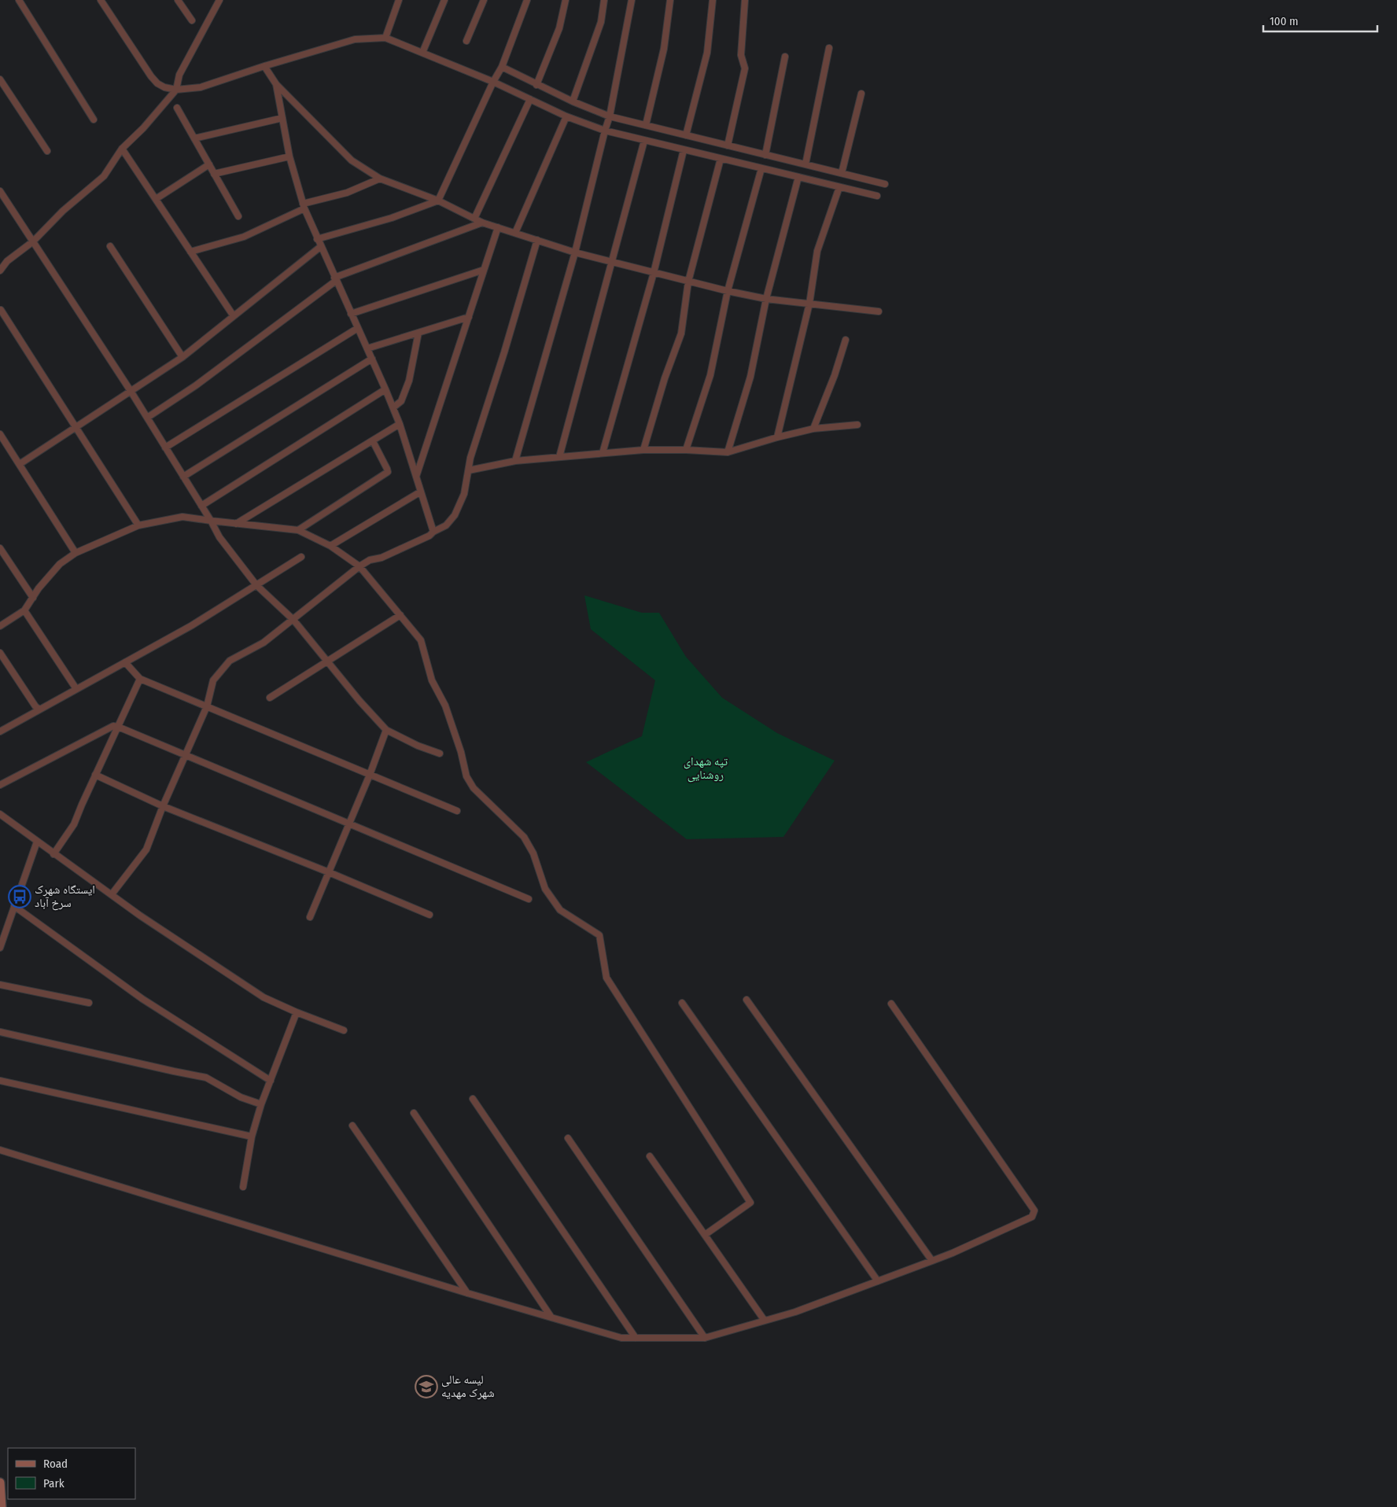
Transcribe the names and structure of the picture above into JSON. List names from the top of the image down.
{
  "parks": ["تپه شهدای روشنایی"],
  "places": {
    "bus stop": ["ایستگاه شهرک سرخ آباد"],
    "school or university": ["لیسه عالی شهرک مهدیه"]
  },
  "legend": ["Road", "Park"],
  "scale_bar": "100 m"
}
